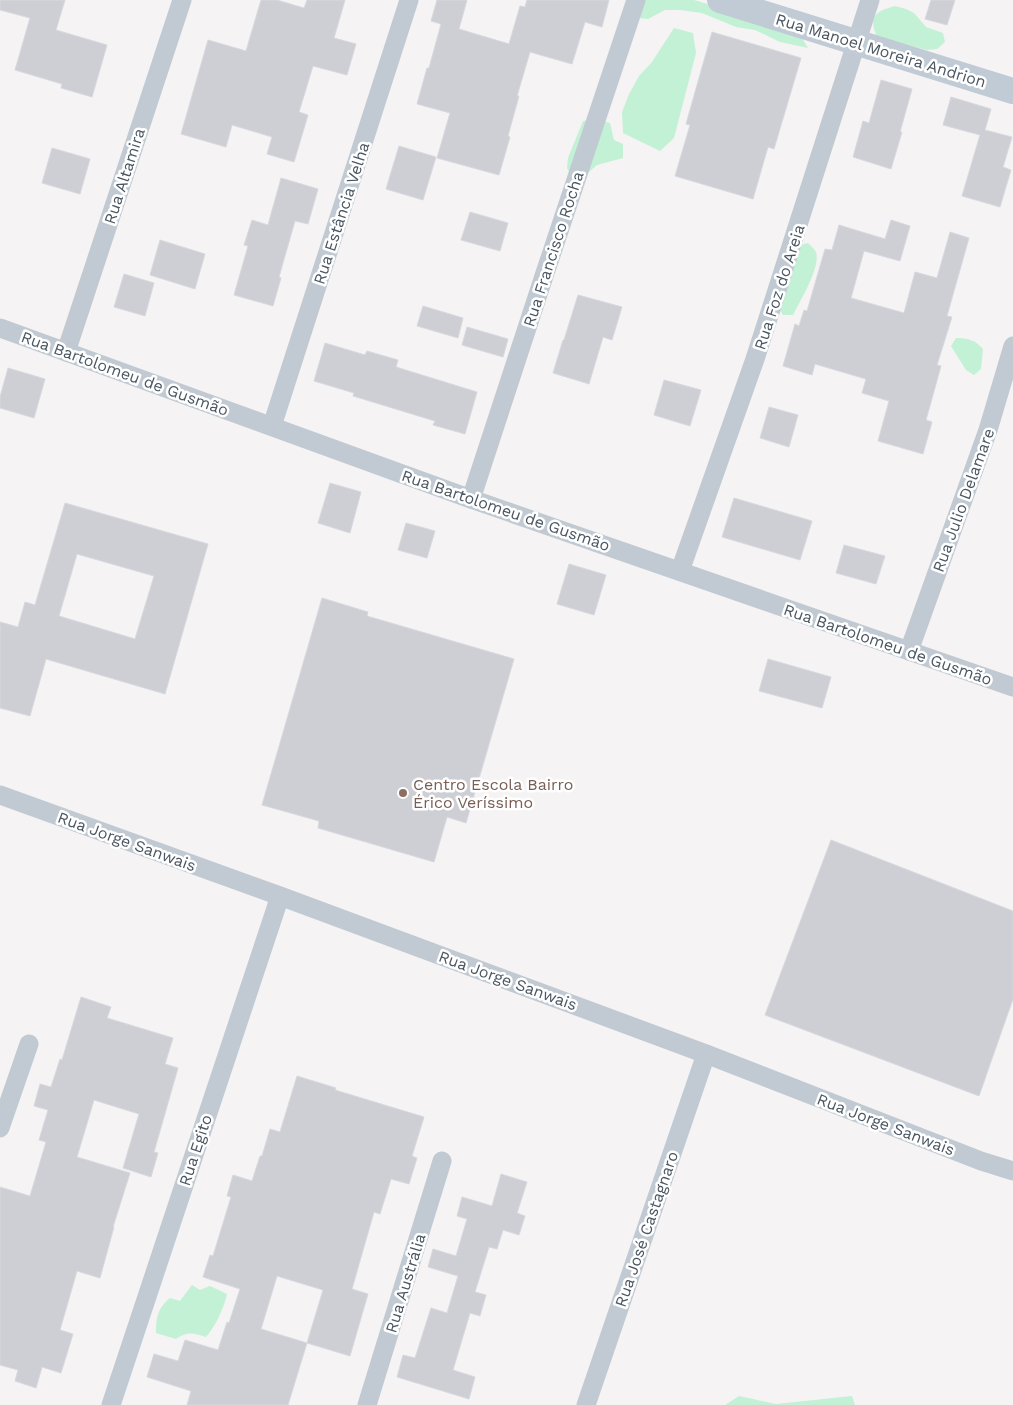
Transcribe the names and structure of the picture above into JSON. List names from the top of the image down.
{
  "streets": {
    "street": [
      "Rua Manoel Moreira Andrion",
      "Rua Altamira",
      "Rua Estância Velha",
      "Rua Francisco Rocha",
      "Rua Foz do Areia",
      "Rua Bartolomeu de Gusmão",
      "Rua Julio Delamare",
      "Rua Jorge Sanwais",
      "Rua Egito",
      "Rua José Castagnaro",
      "Rua Austrália"
    ]
  },
  "crossings": [
    ["Rua Manoel Moreira Andrion", "Rua Foz do Areia"],
    ["Rua Altamira", "Rua Bartolomeu de Gusmão"],
    ["Rua Estância Velha", "Rua Bartolomeu de Gusmão"],
    ["Rua Francisco Rocha", "Rua Bartolomeu de Gusmão"],
    ["Rua Foz do Areia", "Rua Bartolomeu de Gusmão"],
    ["Rua Bartolomeu de Gusmão", "Rua Julio Delamare"],
    ["Rua Jorge Sanwais", "Rua Egito"],
    ["Rua Jorge Sanwais", "Rua José Castagnaro"]
  ],
  "places": ["Centro Escola Bairro Érico Veríssimo"]
}
